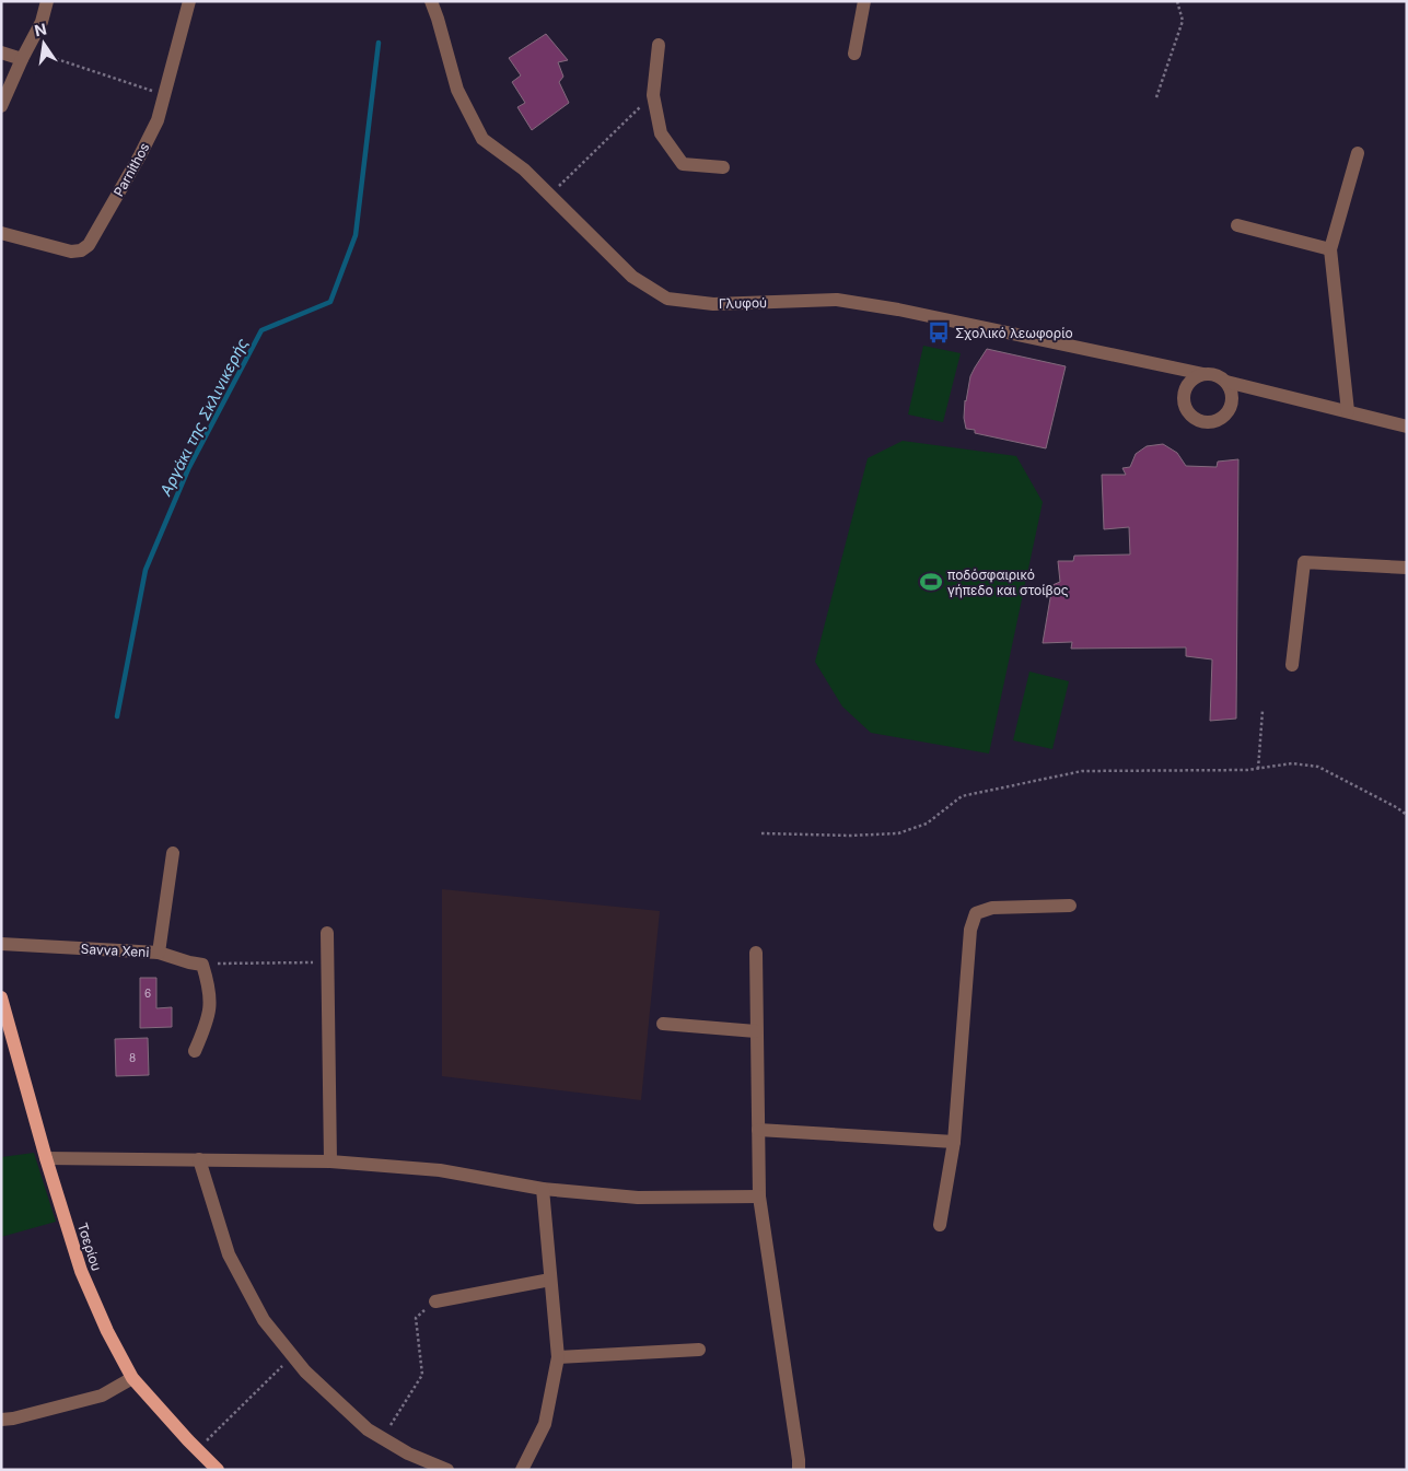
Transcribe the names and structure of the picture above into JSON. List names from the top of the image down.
{
  "streets": {
    "main road": ["Τσερίου"],
    "street": ["Parnithos", "Γλυφού", "Savva Xeni"]
  },
  "water": ["Αργάκι της Σκλινικερής"],
  "places": {
    "bus stop": ["Σχολικό λεωφορίο"],
    "sports": ["ποδόσφαιρικό γήπεδο και στοίβος"]
  },
  "house_numbers": ["6", "8"],
  "north": "top"
}
